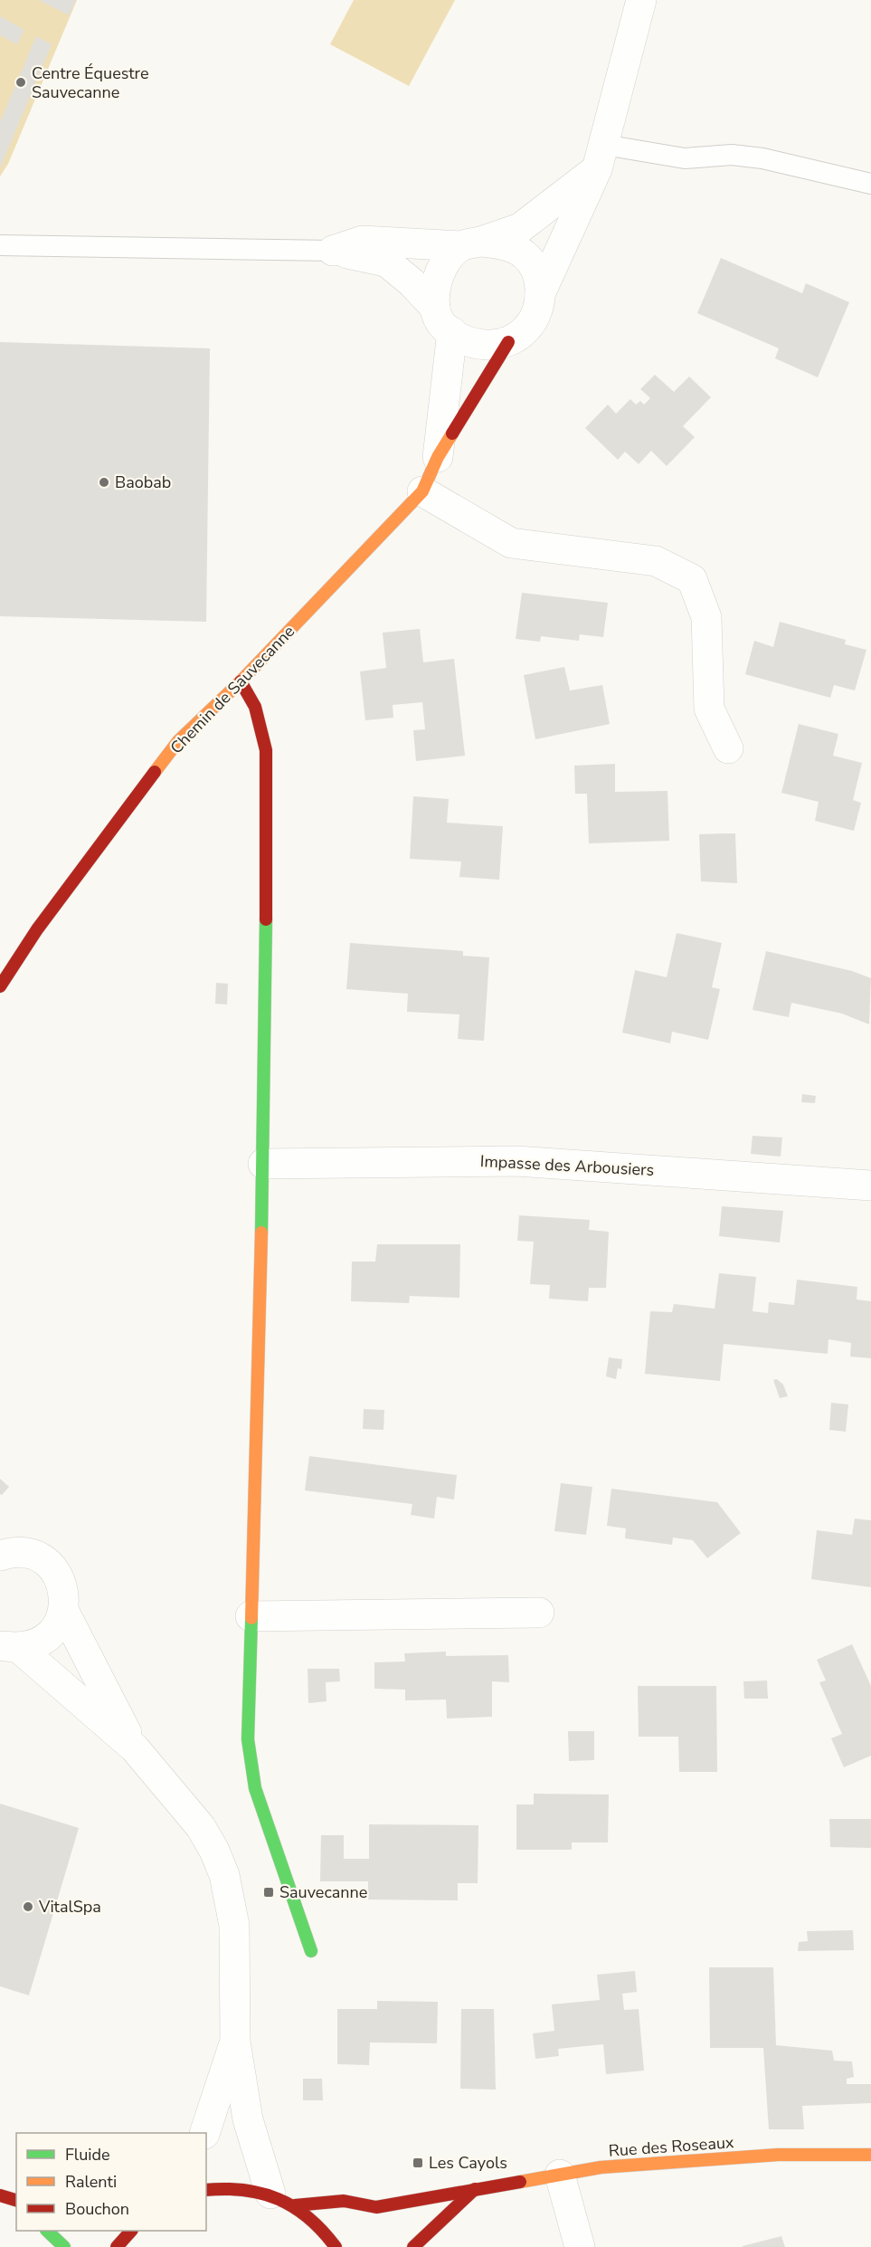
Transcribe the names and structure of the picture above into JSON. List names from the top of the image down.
{
  "streets": {
    "street": ["Chemin de Sauvecanne", "Impasse des Arbousiers", "Rue des Roseaux"]
  },
  "places": {
    "other": ["Centre Équestre Sauvecanne", "Baobab", "VitalSpa"],
    "transit": ["Sauvecanne", "Les Cayols"]
  },
  "legend": ["Fluide", "Ralenti", "Bouchon"]
}
